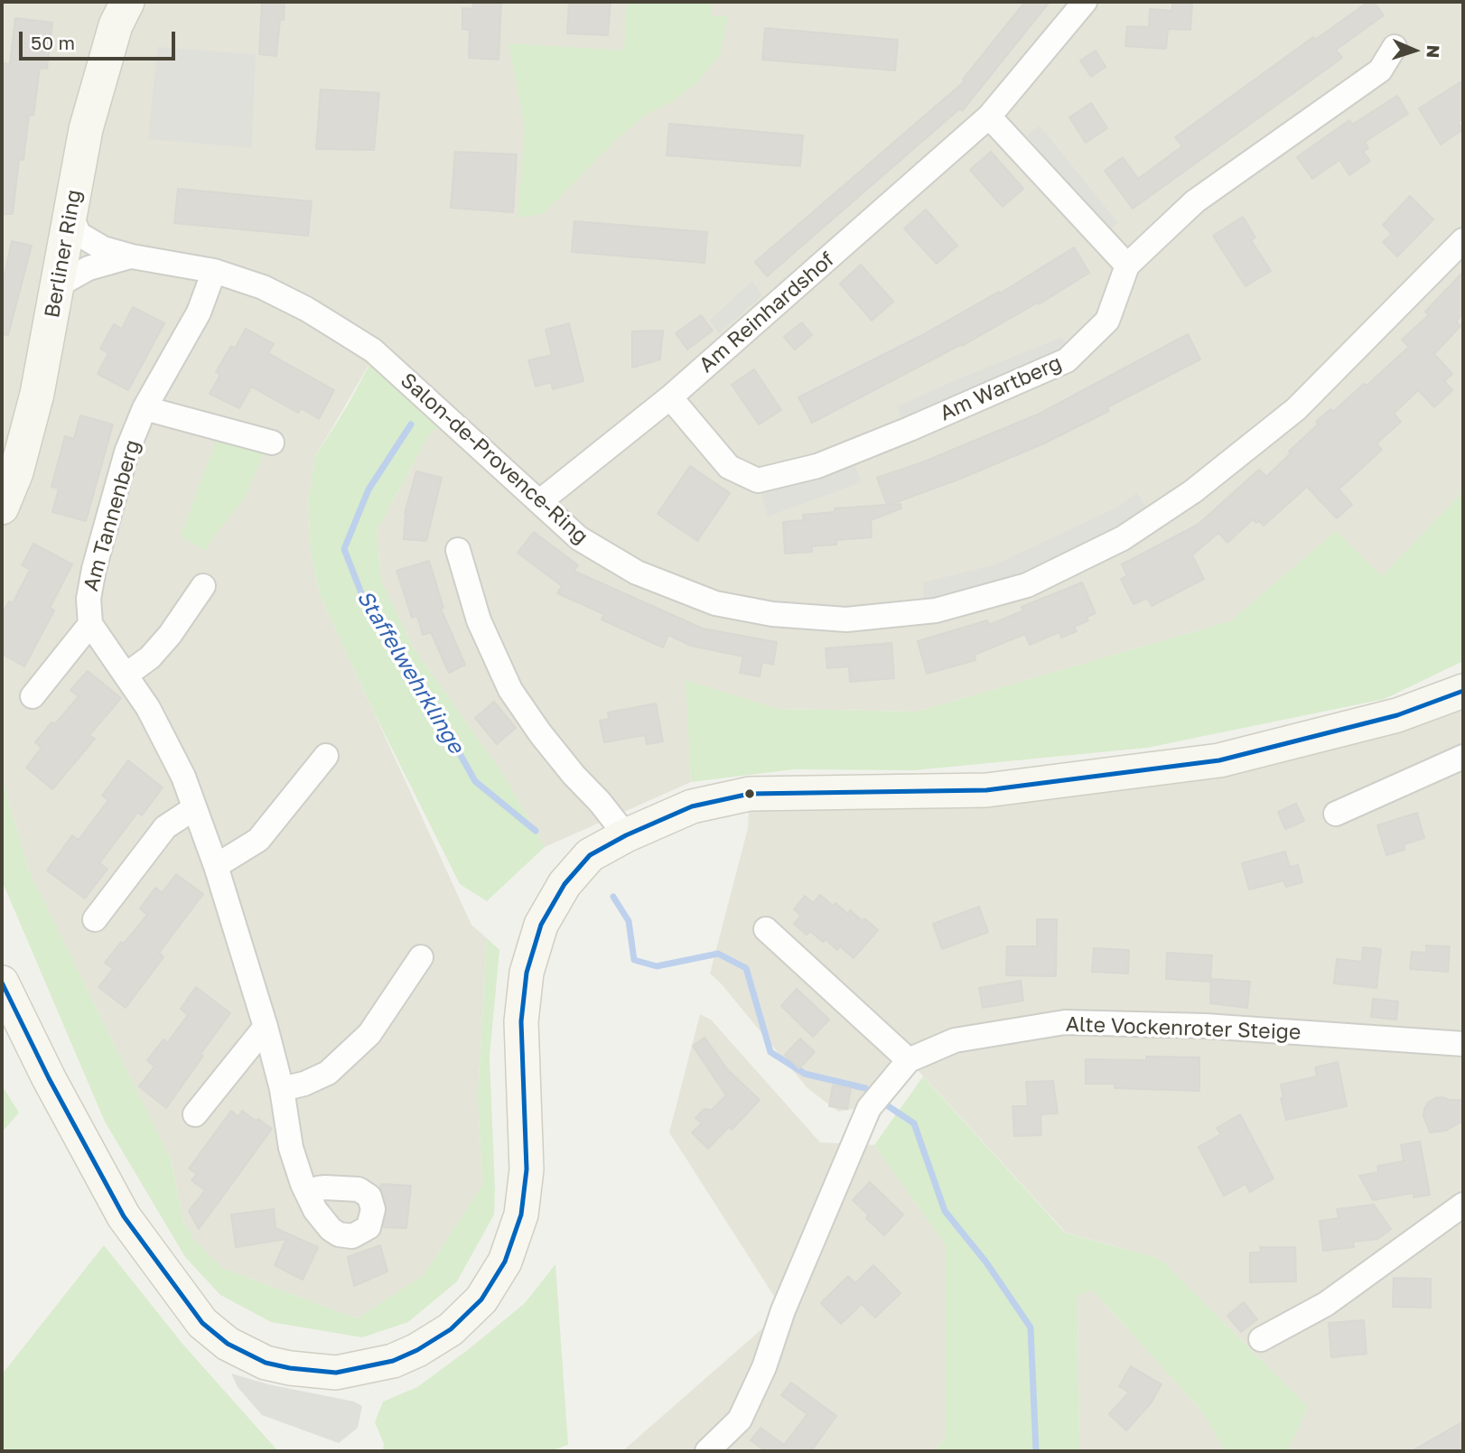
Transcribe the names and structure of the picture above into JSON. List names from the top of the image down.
{
  "streets": {
    "main road": ["Berliner Ring"],
    "street": [
      "Am Reinhardshof",
      "Am Wartberg",
      "Salon-de-Provence-Ring",
      "Am Tannenberg",
      "Alte Vockenroter Steige"
    ]
  },
  "crossings": [
    ["Berliner Ring", "Salon-de-Provence-Ring"],
    ["Am Reinhardshof", "Am Wartberg"],
    ["Am Reinhardshof", "Salon-de-Provence-Ring"],
    ["Salon-de-Provence-Ring", "Am Tannenberg"]
  ],
  "water": ["Staffelwehrklinge"],
  "scale_bar": "50 m",
  "north": "right"
}
